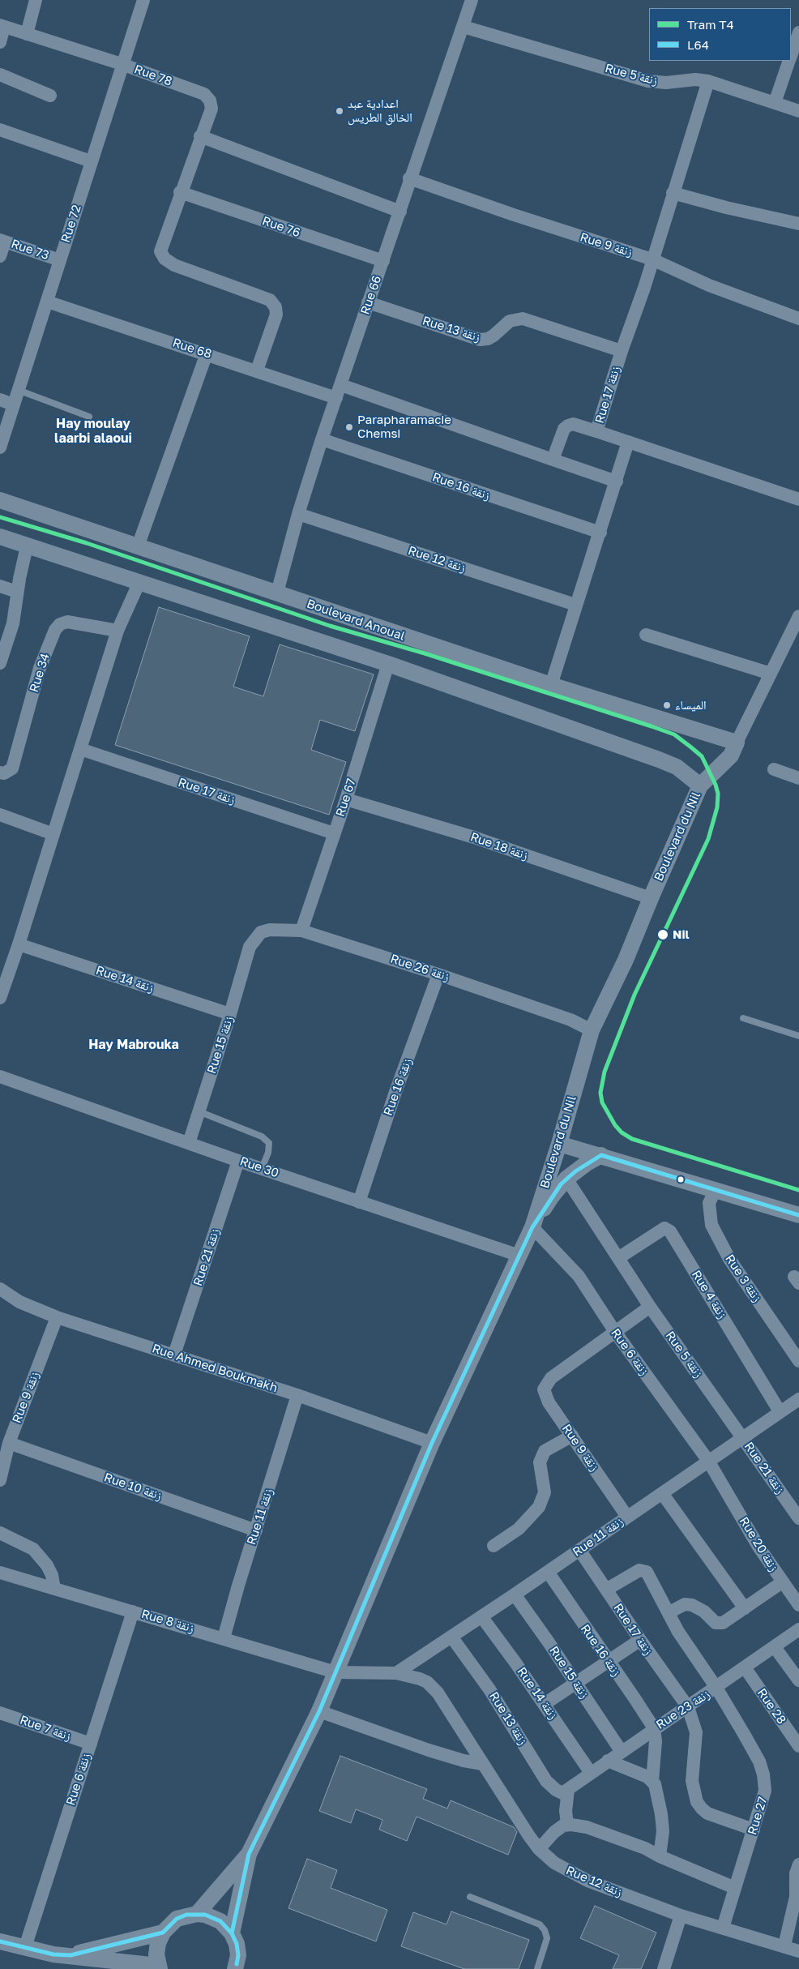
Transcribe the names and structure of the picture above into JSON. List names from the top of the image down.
{
  "streets": {
    "street": [
      "Rue 5 زنقة",
      "Rue 78",
      "Rue 72",
      "Rue 76",
      "Rue 9 زنقة",
      "Rue 73",
      "Rue 66",
      "Rue 13 زنقة",
      "Rue 68",
      "Rue 17 زنقة",
      "Rue 16 زنقة",
      "Rue 12 زنقة",
      "Boulevard Anoual",
      "Rue 34",
      "Rue 67",
      "Boulevard du Nil",
      "Rue 18 زنقة",
      "Rue 26 زنقة",
      "Rue 14 زنقة",
      "Rue 15 زنقة",
      "Rue 30",
      "Rue 21 زنقة",
      "Rue 3 زنقة",
      "Rue 4 زنقة",
      "Rue 6 زنقة",
      "Rue Ahmed Boukmakh",
      "Rue 10 زنقة",
      "Rue 11 زنقة",
      "Rue 20 زنقة",
      "Rue 8 زنقة",
      "Rue 28",
      "Rue 23 زنقة",
      "Rue 7 زنقة",
      "Rue 27"
    ]
  },
  "crossings": [
    ["Rue 5 زنقة", "Rue 66"],
    ["Rue 5 زنقة", "Rue 17 زنقة"],
    ["Rue 5 زنقة", "Rue 21 زنقة"],
    ["Rue 5 زنقة", "Rue 4 زنقة"],
    ["Rue 5 زنقة", "Rue 11 زنقة"],
    ["Rue 78", "Rue 72"],
    ["Rue 78", "Rue 76"],
    ["Rue 78", "Rue 68"],
    ["Rue 72", "Rue 73"],
    ["Rue 72", "Rue 68"],
    ["Rue 76", "Rue 66"],
    ["Rue 9 زنقة", "Rue 66"],
    ["Rue 9 زنقة", "Rue 17 زنقة"],
    ["Rue 9 زنقة", "Rue 6 زنقة"],
    ["Rue 9 زنقة", "Rue Ahmed Boukmakh"],
    ["Rue 9 زنقة", "Rue 10 زنقة"],
    ["Rue 9 زنقة", "Rue 11 زنقة"],
    ["Rue 66", "Rue 13 زنقة"],
    ["Rue 66", "Rue 68"],
    ["Rue 66", "Rue 16 زنقة"],
    ["Rue 66", "Rue 12 زنقة"],
    ["Rue 66", "Boulevard Anoual"],
    ["Rue 13 زنقة", "Rue 17 زنقة"],
    ["Rue 13 زنقة", "Rue 11 زنقة"],
    ["Rue 13 زنقة", "Rue 23 زنقة"],
    ["Rue 17 زنقة", "Rue 67"],
    ["Rue 17 زنقة", "Rue 11 زنقة"],
    ["Rue 17 زنقة", "Rue 23 زنقة"],
    ["Rue 17 زنقة", "Rue 27"],
    ["Rue 16 زنقة", "Rue 26 زنقة"],
    ["Rue 16 زنقة", "Rue 30"],
    ["Rue 16 زنقة", "Rue 11 زنقة"],
    ["Rue 16 زنقة", "Rue 23 زنقة"],
    ["Rue 12 زنقة", "Rue 8 زنقة"],
    ["Rue 12 زنقة", "Rue 27"],
    ["Boulevard Anoual", "Boulevard du Nil"],
    ["Rue 67", "Rue 18 زنقة"],
    ["Rue 67", "Rue 26 زنقة"],
    ["Boulevard du Nil", "Rue 18 زنقة"],
    ["Boulevard du Nil", "Rue 26 زنقة"],
    ["Boulevard du Nil", "Rue 30"],
    ["Boulevard du Nil", "Rue 6 زنقة"],
    ["Boulevard du Nil", "Rue Ahmed Boukmakh"],
    ["Boulevard du Nil", "Rue 8 زنقة"],
    ["Rue 26 زنقة", "Rue 15 زنقة"],
    ["Rue 14 زنقة", "Rue 15 زنقة"],
    ["Rue 14 زنقة", "Rue 11 زنقة"],
    ["Rue 14 زنقة", "Rue 23 زنقة"],
    ["Rue 15 زنقة", "Rue 30"],
    ["Rue 15 زنقة", "Rue 11 زنقة"],
    ["Rue 15 زنقة", "Rue 23 زنقة"],
    ["Rue 30", "Rue 21 زنقة"],
    ["Rue 21 زنقة", "Rue Ahmed Boukmakh"],
    ["Rue 21 زنقة", "Rue 11 زنقة"],
    ["Rue 4 زنقة", "Rue 11 زنقة"],
    ["Rue 6 زنقة", "Rue 11 زنقة"],
    ["Rue 6 زنقة", "Rue 20 زنقة"],
    ["Rue 6 زنقة", "Rue 8 زنقة"],
    ["Rue 6 زنقة", "Rue 7 زنقة"],
    ["Rue Ahmed Boukmakh", "Rue 11 زنقة"],
    ["Rue 10 زنقة", "Rue 11 زنقة"],
    ["Rue 11 زنقة", "Rue 8 زنقة"],
    ["Rue 28", "Rue 23 زنقة"],
    ["Rue 23 زنقة", "Rue 27"]
  ],
  "districts": ["Hay moulay laarbi alaoui", "Hay Mabrouka"],
  "places": [
    "اعدادية عبد الخالق الطريس",
    "Parapharamacie Chemsi",
    "الميساء",
    "Nil"
  ],
  "lines": ["tram line T4", "transit line L64"],
  "legend": ["Tram T4", "L64"]
}
